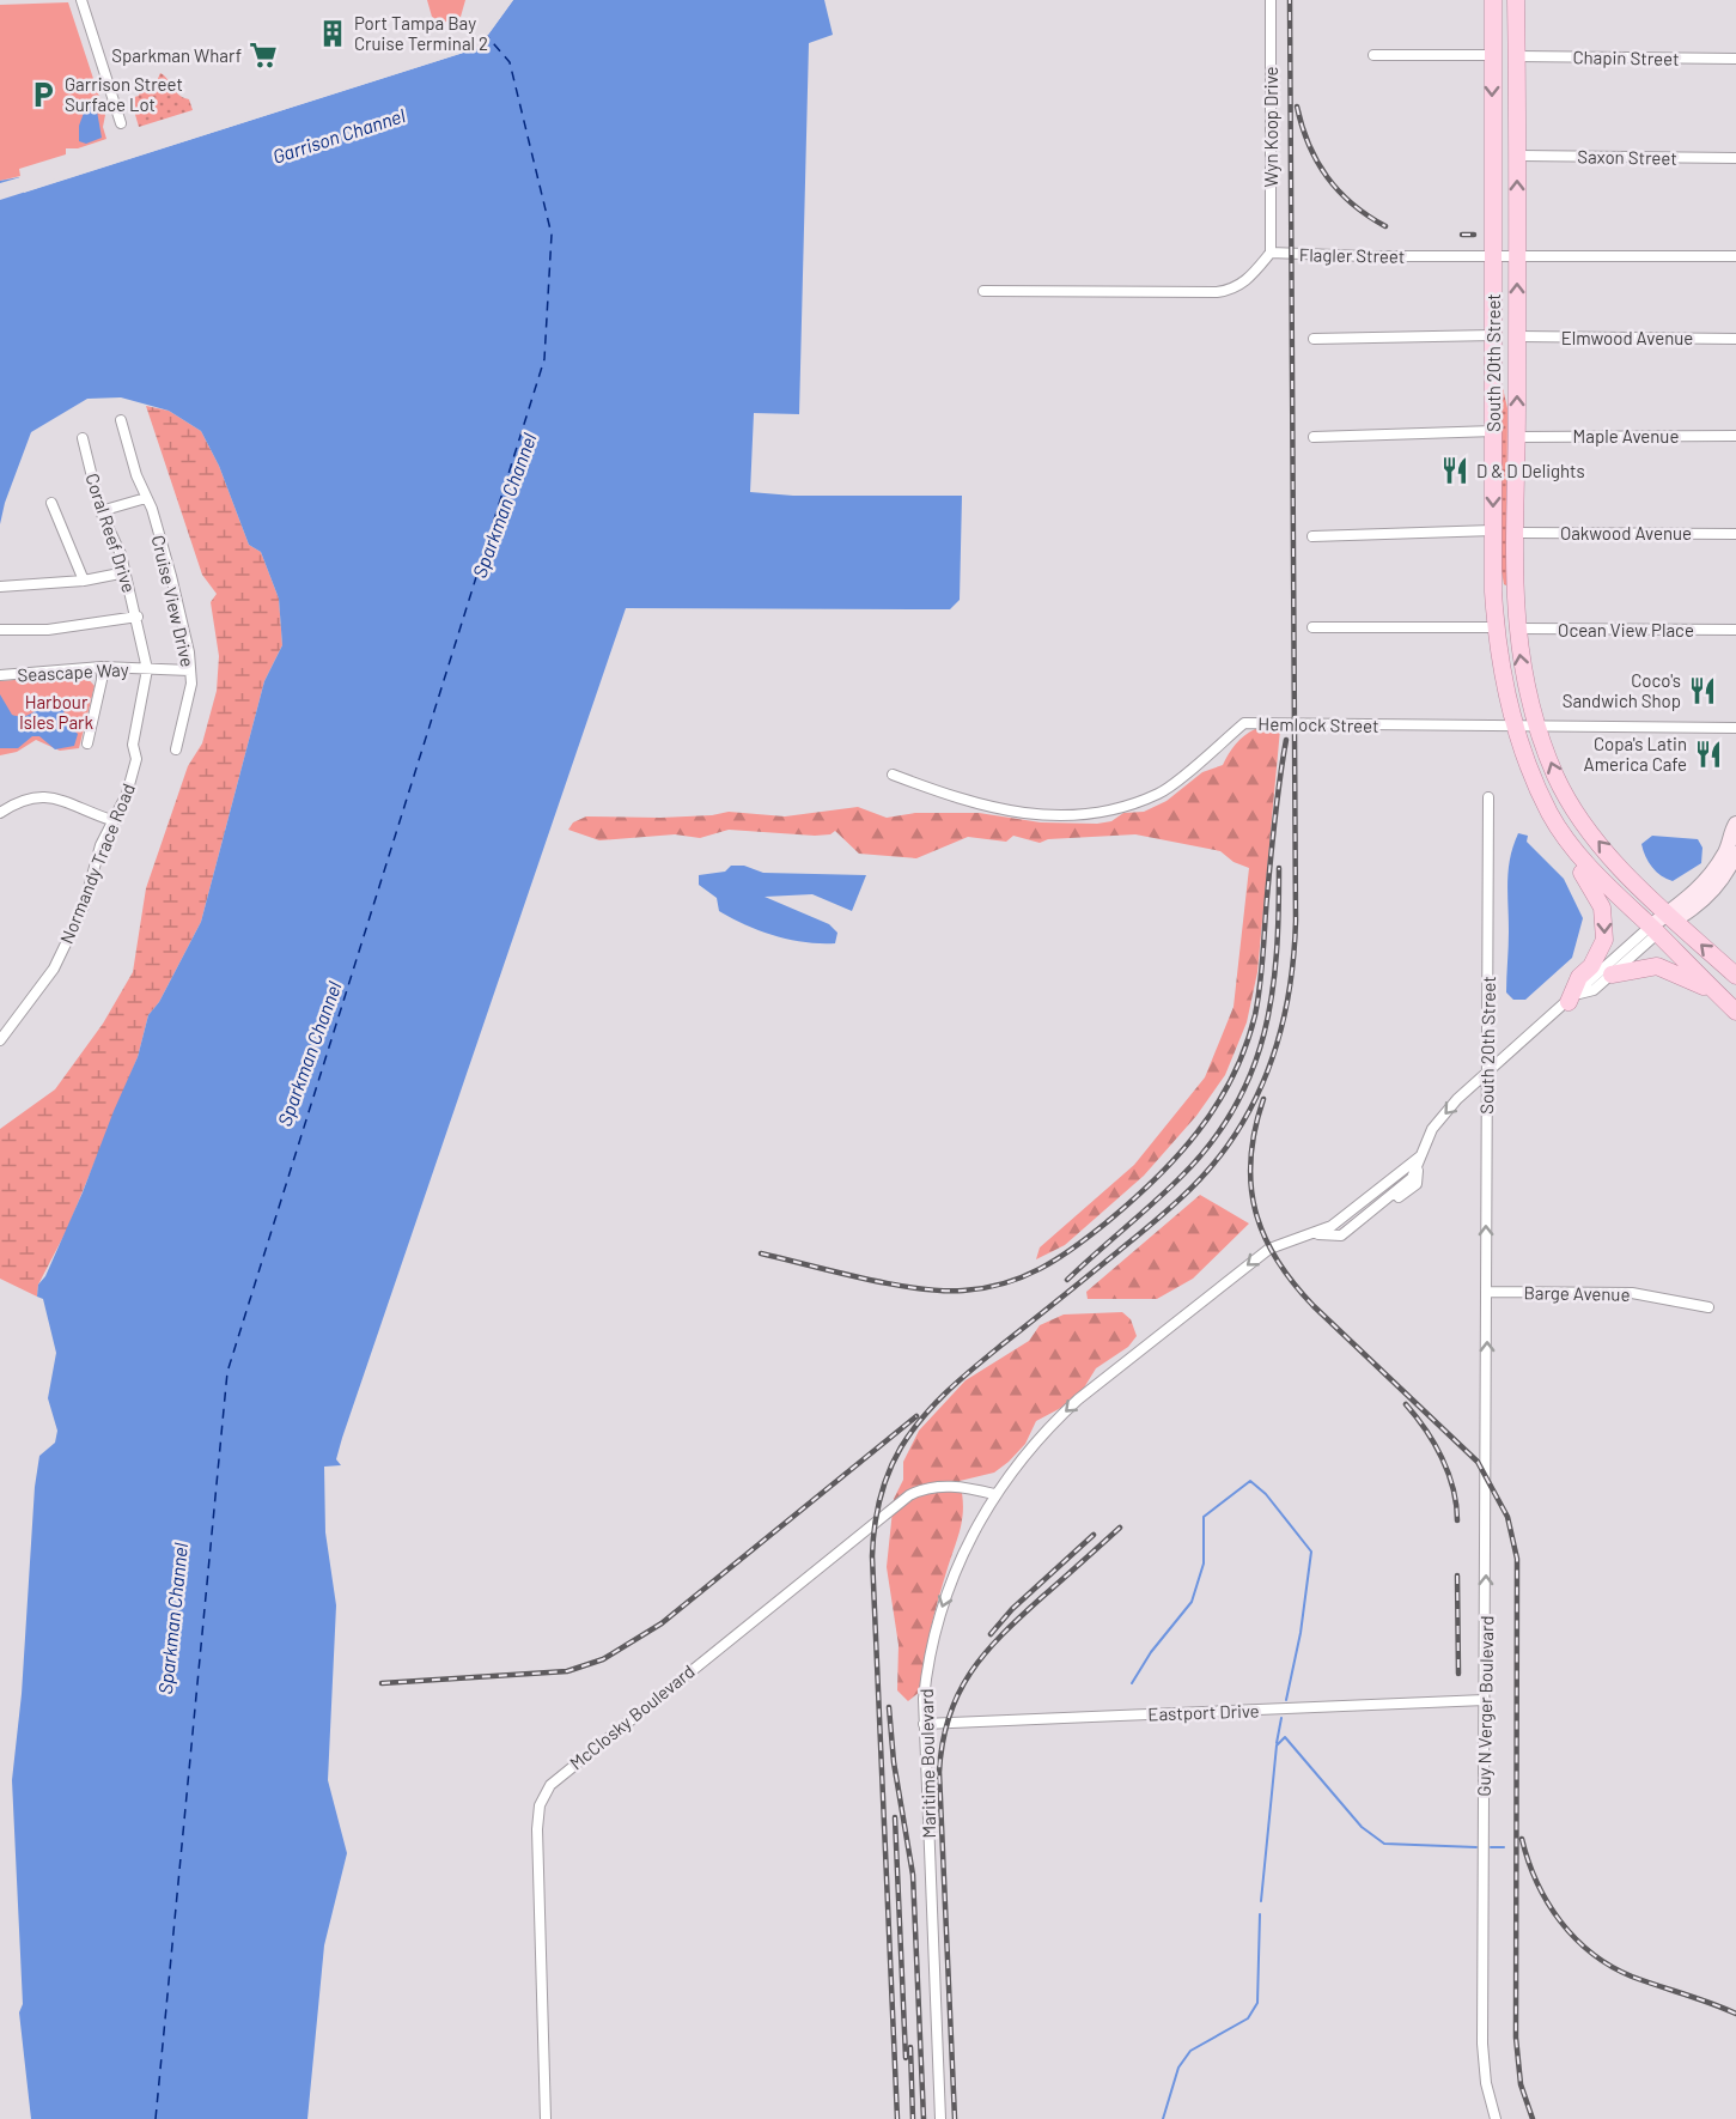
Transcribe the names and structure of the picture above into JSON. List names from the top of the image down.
{
  "streets": {
    "main road": ["South 20th Street"],
    "street": [
      "Chapin Street",
      "Wyn Koop Drive",
      "Saxon Street",
      "Flagler Street",
      "Elmwood Avenue",
      "Maple Avenue",
      "Coral Reef Drive",
      "Oakwood Avenue",
      "Cruise View Drive",
      "Ocean View Place",
      "Seascape Way",
      "Hemlock Street",
      "Normandy Trace Road",
      "Barge Avenue",
      "Guy N Verger Boulevard",
      "Eastport Drive",
      "McClosky Boulevard",
      "Maritime Boulevard"
    ]
  },
  "crossings": [
    ["Chapin Street", "South 20th Street"],
    ["Wyn Koop Drive", "Flagler Street"],
    ["Saxon Street", "South 20th Street"],
    ["Flagler Street", "South 20th Street"],
    ["Elmwood Avenue", "South 20th Street"],
    ["South 20th Street", "Maple Avenue"],
    ["South 20th Street", "Oakwood Avenue"],
    ["South 20th Street", "Ocean View Place"],
    ["South 20th Street", "Hemlock Street"],
    ["South 20th Street", "Barge Avenue"],
    ["South 20th Street", "Guy N Verger Boulevard"],
    ["South 20th Street", "Maritime Boulevard"],
    ["Coral Reef Drive", "Seascape Way"],
    ["Coral Reef Drive", "Normandy Trace Road"],
    ["Cruise View Drive", "Seascape Way"],
    ["Seascape Way", "Normandy Trace Road"],
    ["Barge Avenue", "Guy N Verger Boulevard"],
    ["Guy N Verger Boulevard", "Eastport Drive"],
    ["Eastport Drive", "Maritime Boulevard"],
    ["McClosky Boulevard", "Maritime Boulevard"]
  ],
  "one_way": ["Guy N Verger Boulevard", "Maritime Boulevard"],
  "water": ["Garrison Channel", "Sparkman Channel"],
  "parks": ["Harbour Isles Park"],
  "places": {
    "building": ["Port Tampa Bay Cruise Terminal 2"],
    "supermarket": ["Sparkman Wharf"],
    "parking": ["Garrison Street Surface Lot"],
    "restaurant": ["D & D Delights", "Coco's Sandwich Shop", "Copa's Latin America Cafe"]
  }
}
